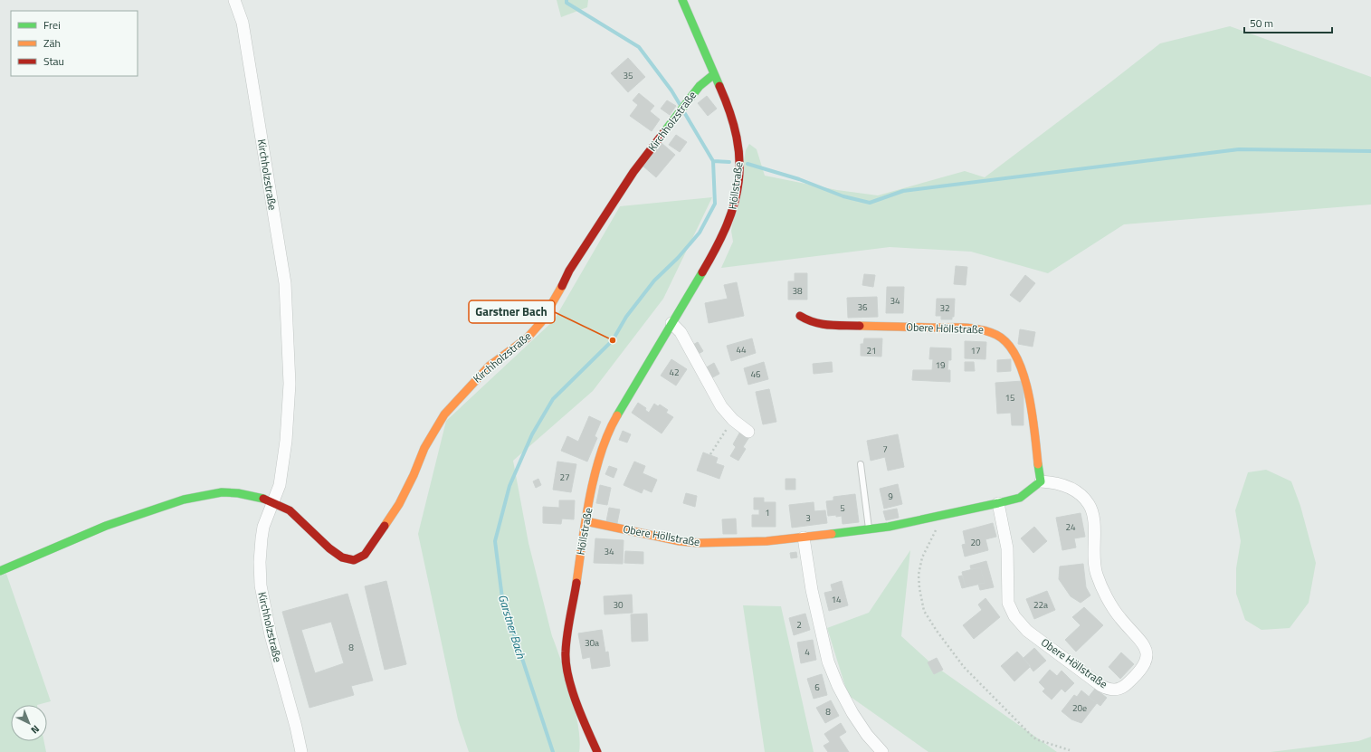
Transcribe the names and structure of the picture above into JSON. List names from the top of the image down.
{
  "streets": {
    "street": ["Kirchholzstraße", "Höllstraße", "Obere Höllstraße"]
  },
  "crossings": [
    ["Kirchholzstraße", "Höllstraße"],
    ["Höllstraße", "Obere Höllstraße"]
  ],
  "water": ["Garstner Bach"],
  "places": ["Garstner Bach"],
  "house_numbers": [
    "35",
    "38",
    "34",
    "36",
    "32",
    "44",
    "21",
    "17",
    "19",
    "42",
    "46",
    "15",
    "7",
    "27",
    "9",
    "5",
    "1",
    "3",
    "24",
    "20",
    "34",
    "14",
    "30",
    "22a",
    "2",
    "30a",
    "8",
    "4",
    "6",
    "20e",
    "8"
  ],
  "legend": ["Frei", "Zäh", "Stau"],
  "scale_bar": "50 m",
  "north": "bottom right"
}
